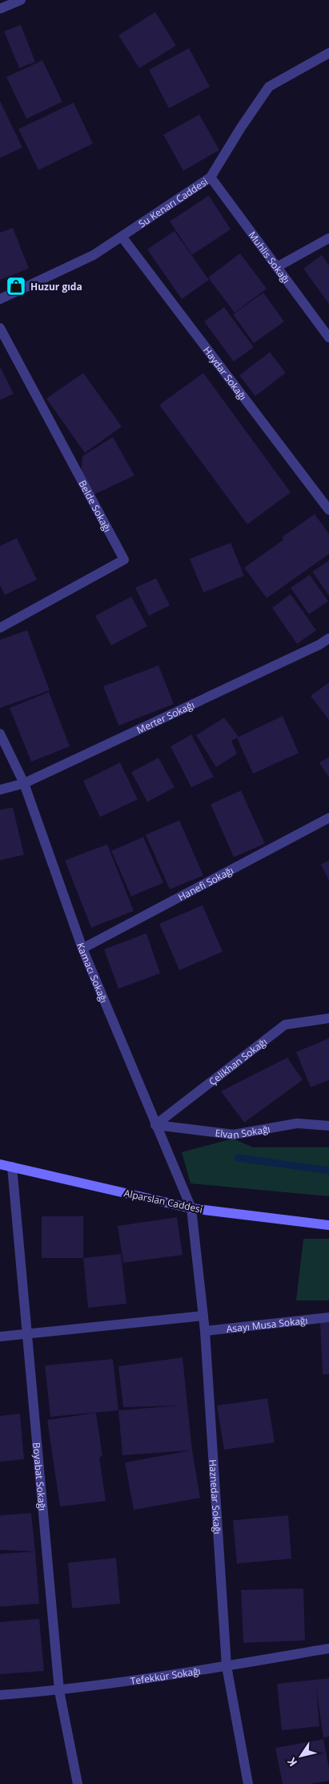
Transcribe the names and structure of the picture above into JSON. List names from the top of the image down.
{
  "streets": {
    "street": [
      "Su Kenarı Caddesi",
      "Muhlis Sokağı",
      "Haydar Sokağı",
      "Belde Sokağı",
      "Merter Sokağı",
      "Hanefi Sokağı",
      "Kamacı Sokağı",
      "Çelikhan Sokağı",
      "Elvan Sokağı",
      "Alparslan Caddesi",
      "Asayı Musa Sokağı",
      "Boyabat Sokağı",
      "Haznedar Sokağı",
      "Tefekkür Sokağı"
    ]
  },
  "crossings": [
    ["Su Kenarı Caddesi", "Muhlis Sokağı"],
    ["Su Kenarı Caddesi", "Haydar Sokağı"],
    ["Merter Sokağı", "Kamacı Sokağı"],
    ["Hanefi Sokağı", "Kamacı Sokağı"],
    ["Kamacı Sokağı", "Çelikhan Sokağı"],
    ["Kamacı Sokağı", "Elvan Sokağı"],
    ["Kamacı Sokağı", "Alparslan Caddesi"],
    ["Kamacı Sokağı", "Haznedar Sokağı"],
    ["Çelikhan Sokağı", "Elvan Sokağı"],
    ["Alparslan Caddesi", "Boyabat Sokağı"],
    ["Alparslan Caddesi", "Haznedar Sokağı"],
    ["Asayı Musa Sokağı", "Haznedar Sokağı"],
    ["Boyabat Sokağı", "Tefekkür Sokağı"],
    ["Haznedar Sokağı", "Tefekkür Sokağı"]
  ],
  "places": {
    "shop": ["Huzur gıda"]
  },
  "north": "bottom left"
}
